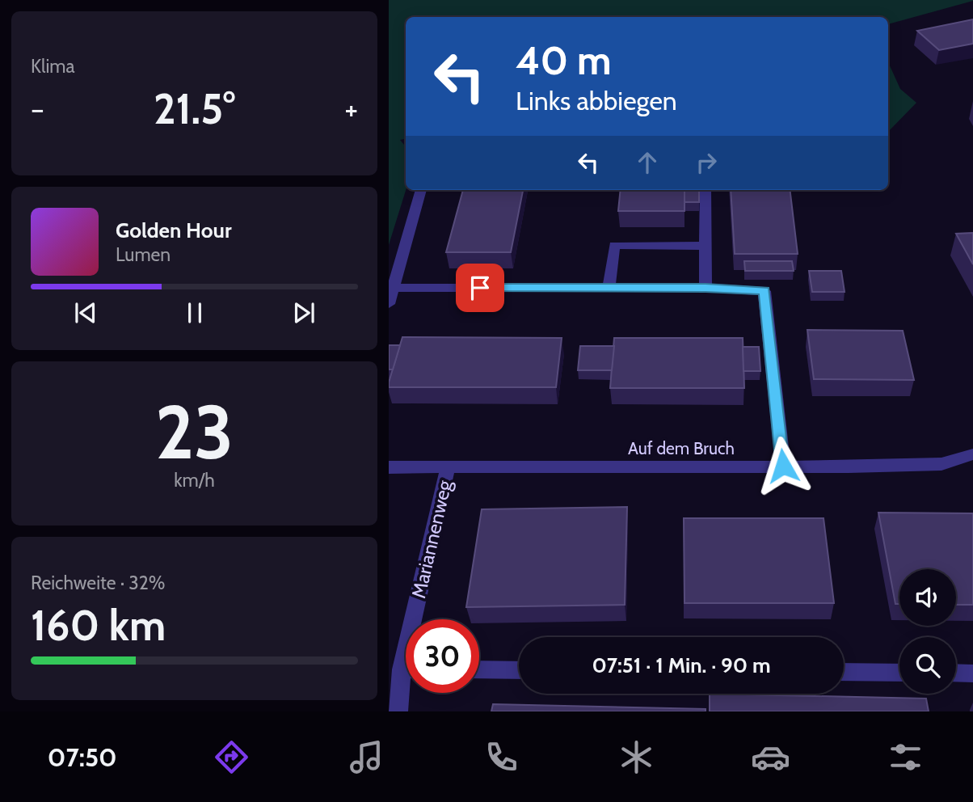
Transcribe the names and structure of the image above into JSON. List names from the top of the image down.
{
  "streets": {
    "street": ["Auf dem Bruch", "Mariannenweg"]
  },
  "crossings": [
    ["Auf dem Bruch", "Mariannenweg"]
  ],
  "page": {
    "tile": [
      "Klima",
      ["23", "km/h"],
      ["Reichweite · 32%", "160 km"]
    ],
    "turn": ["40 m", "Links abbiegen"],
    "heat": ["−", "21.5°", "+"],
    "song": ["Golden Hour", "Lumen"],
    "limit": "30",
    "trip": "07:51 · 1 Min. · 90 m",
    "tabs": "07:50"
  }
}
